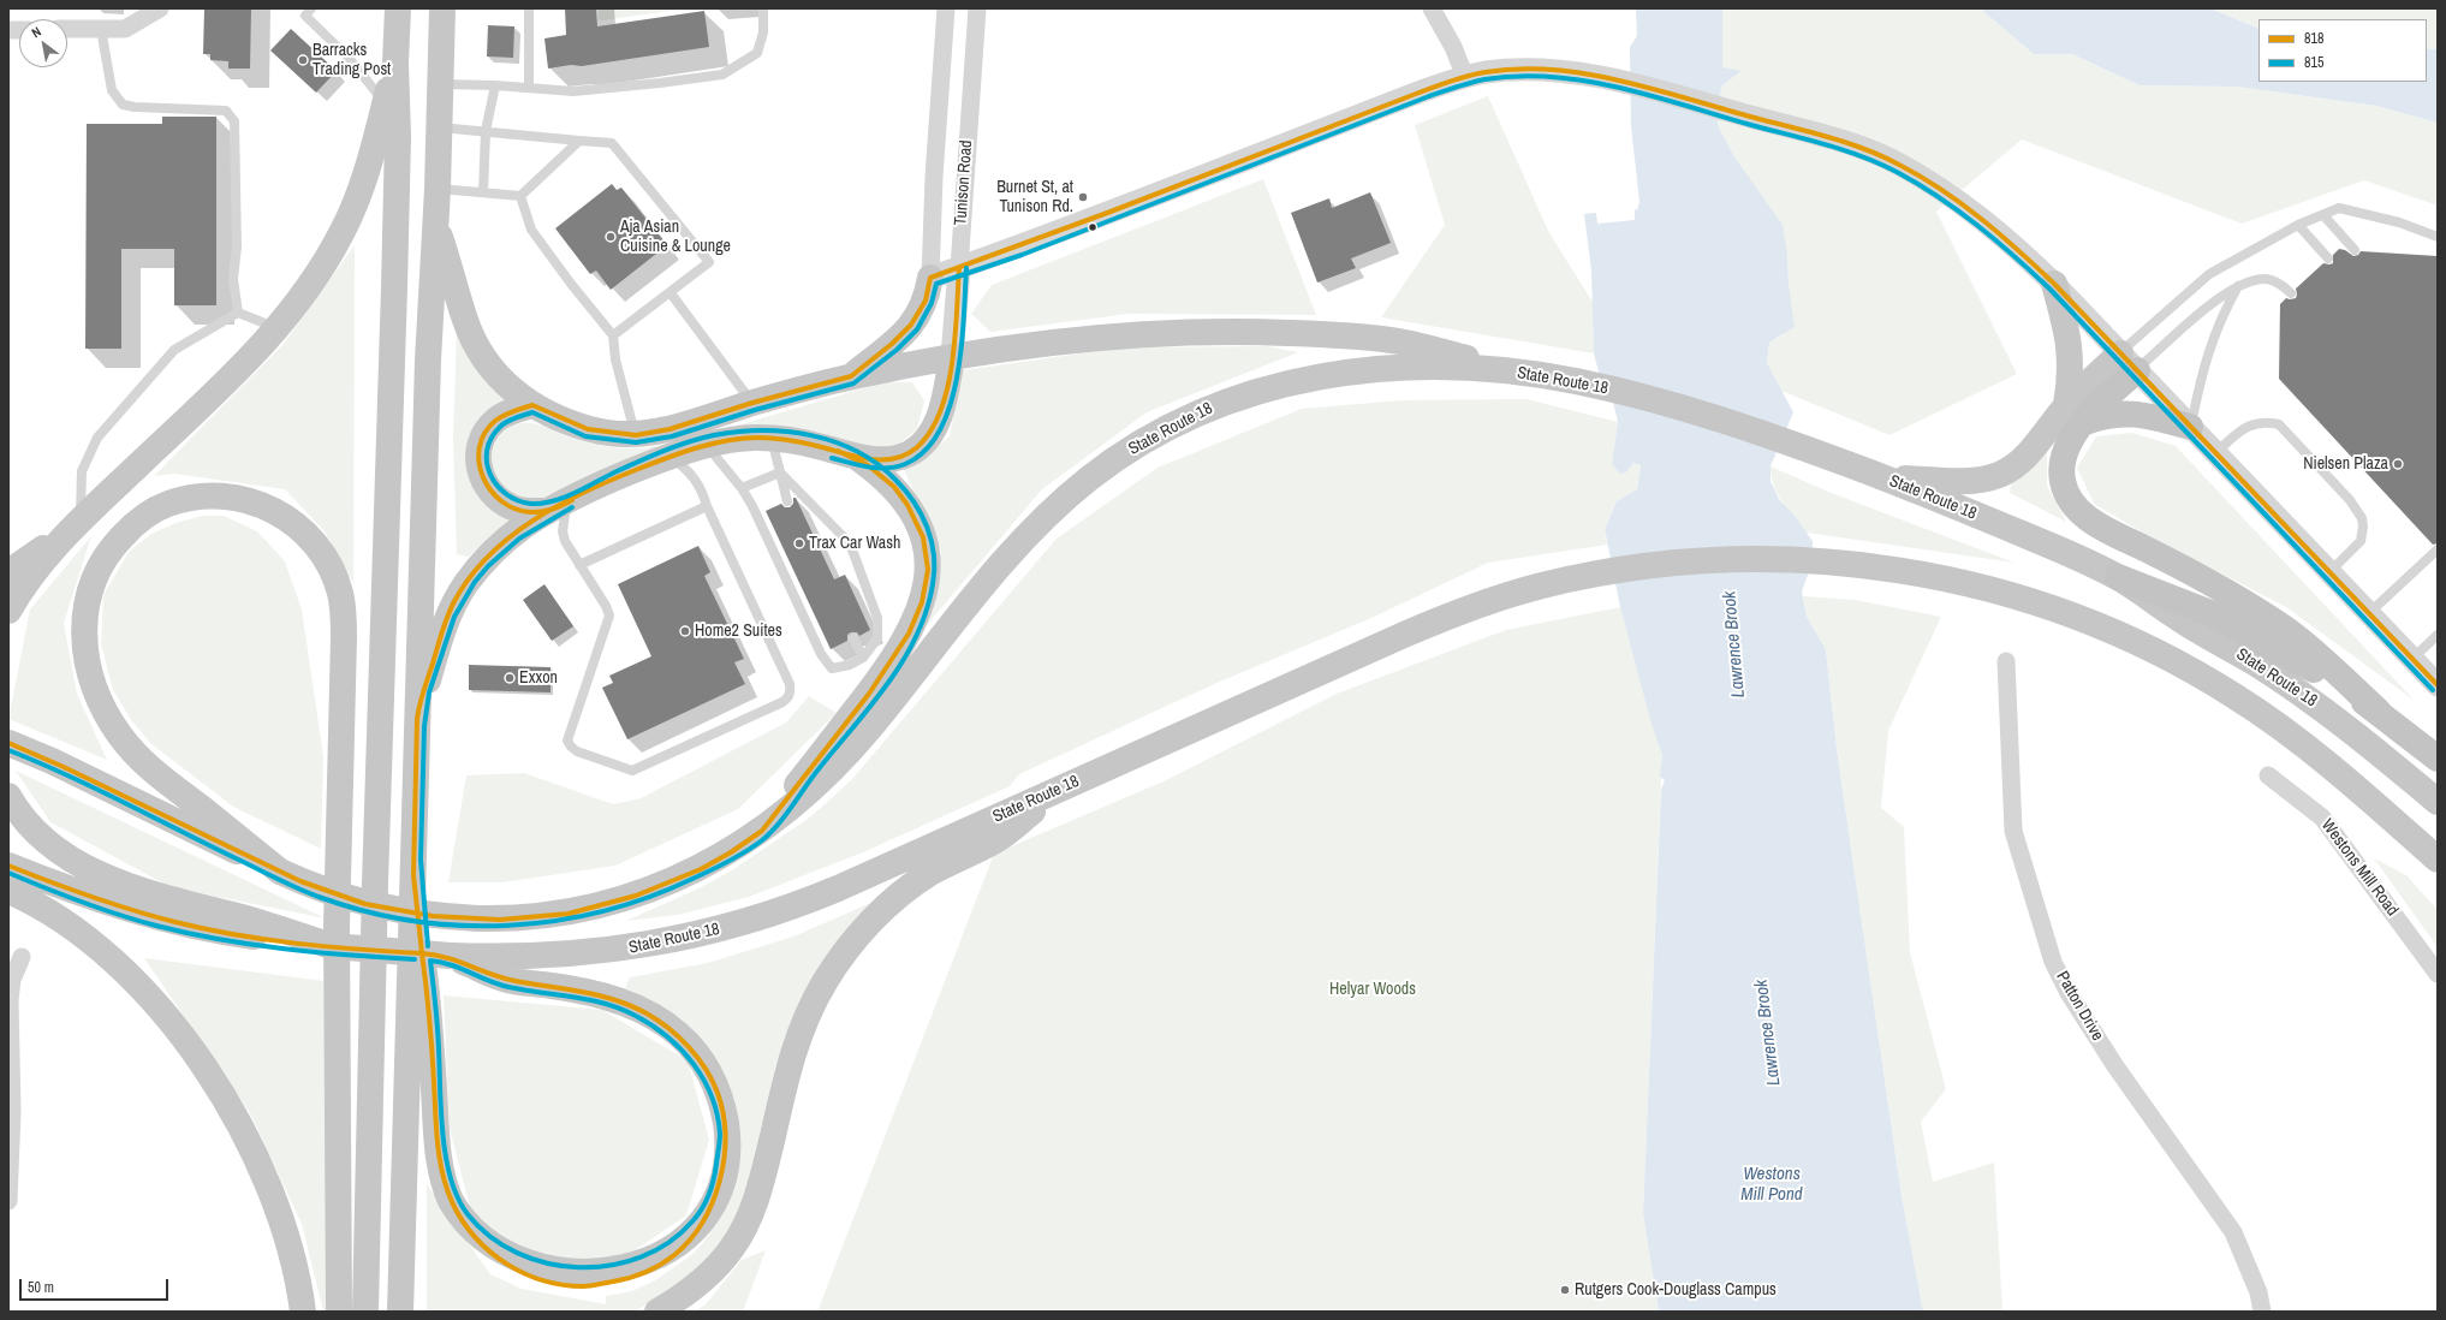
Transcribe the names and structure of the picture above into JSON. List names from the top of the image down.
{
  "streets": {
    "highway": ["State Route 18"],
    "street": ["Tunison Road", "Westons Mill Road", "Patton Drive"]
  },
  "water": ["Lawrence Brook", "Westons Mill Pond"],
  "parks": ["Helyar Woods"],
  "places": [
    "Barracks Trading Post",
    "Burnet St, at Tunison Rd.",
    "Aja Asian Cuisine & Lounge",
    "Nielsen Plaza",
    "Trax Car Wash",
    "Home2 Suites",
    "Exxon",
    "Rutgers Cook-Douglass Campus"
  ],
  "lines": ["transit line 818", "transit line 815"],
  "legend": ["818", "815"],
  "scale_bar": "50 m",
  "north": "top left"
}
